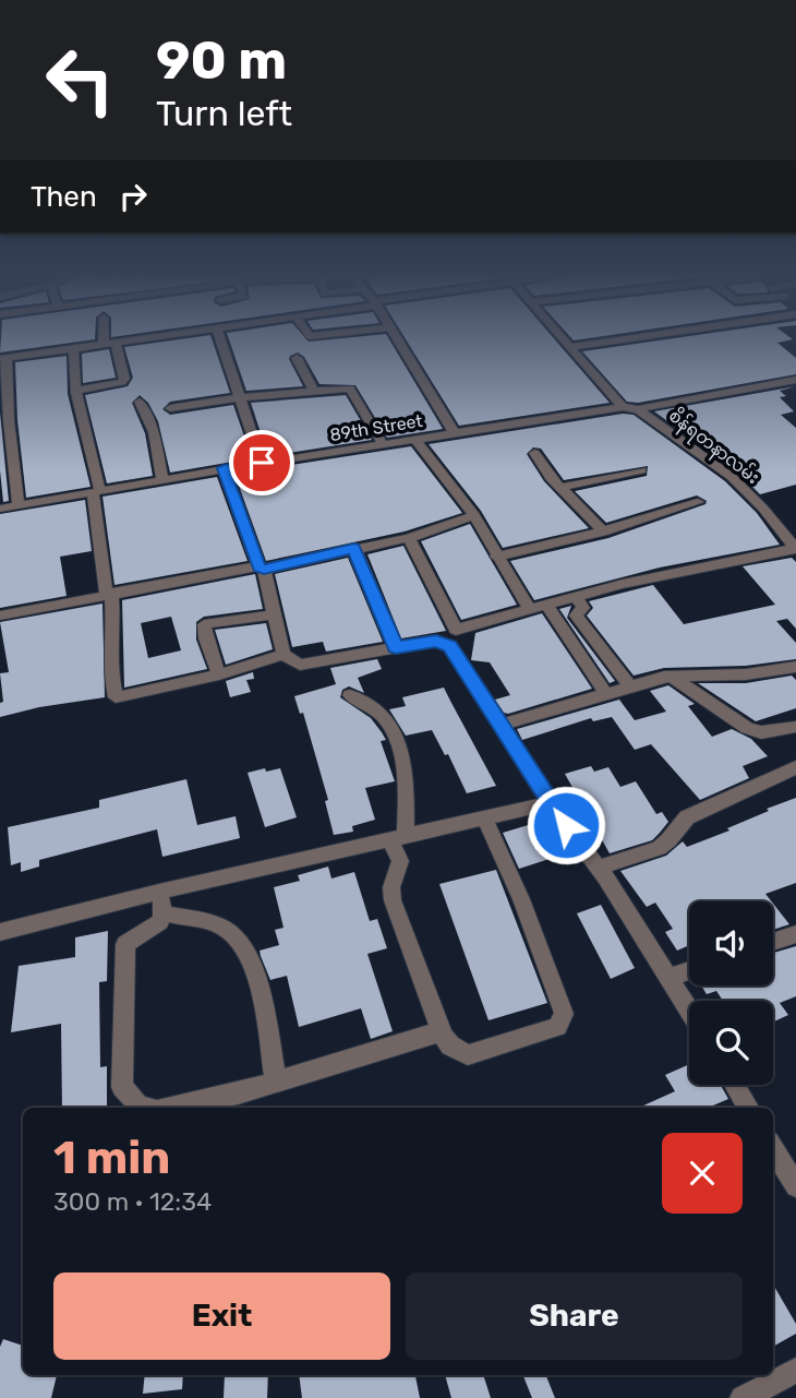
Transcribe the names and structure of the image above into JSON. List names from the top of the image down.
{
  "streets": {
    "street": ["89th Street", "စိန်ရတနာလမ်း"]
  },
  "crossings": [
    ["89th Street", "စိန်ရတနာလမ်း"]
  ],
  "page": {
    "turn": ["90 m", "Turn left"],
    "then": "Then",
    "heading": ["1 min", "300 m · 12:34"],
    "buttons": ["Exit", "Share"]
  }
}
